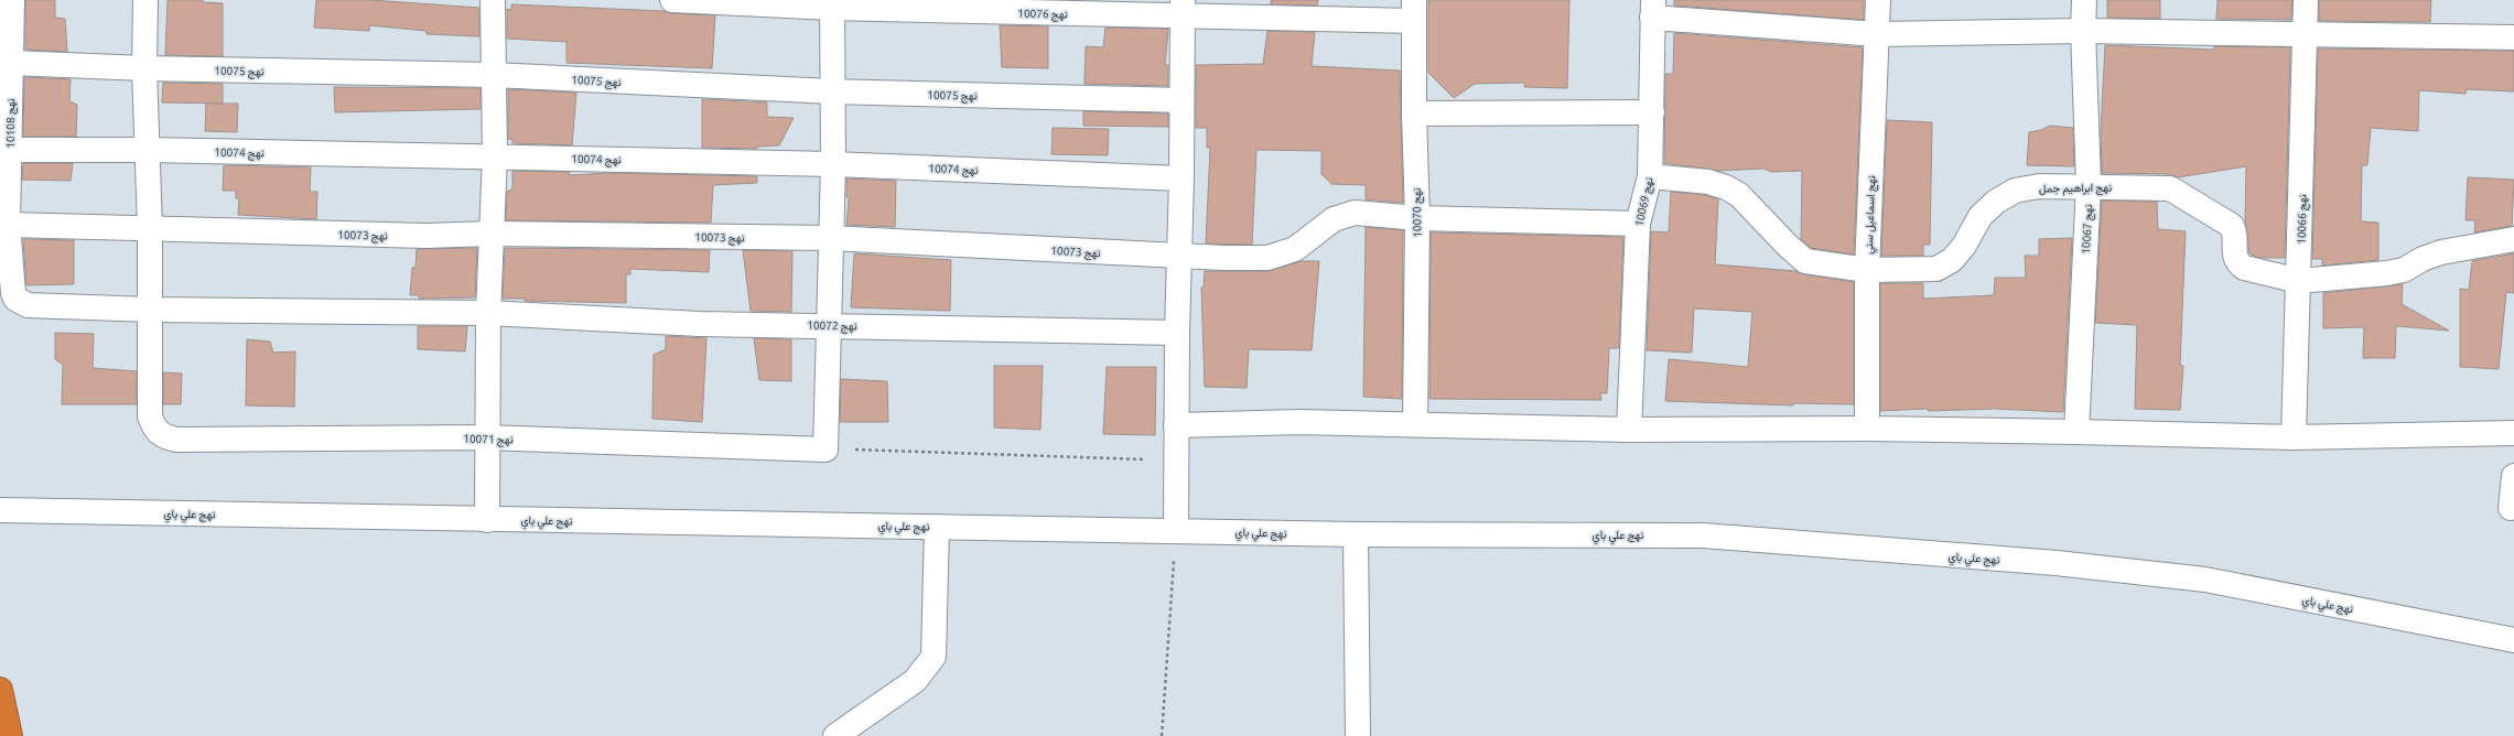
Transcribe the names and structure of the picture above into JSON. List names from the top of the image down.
{
  "streets": {
    "street": [
      "نهج 10076",
      "نهج 10075",
      "نهج 10108",
      "نهج 10074",
      "نهج ابراهيم جمل",
      "نهج 10069",
      "نهج 10070",
      "نهج اسماعيل سني",
      "نهج 10066",
      "نهج 10067",
      "نهج 10073",
      "نهج 10072",
      "نهج 10071",
      "نهج علي باي"
    ]
  },
  "crossings": [
    ["نهج 10076", "نهج 10070"],
    ["نهج 10075", "نهج 10108"],
    ["نهج 10108", "نهج 10074"],
    ["نهج 10108", "نهج 10073"],
    ["نهج 10108", "نهج 10072"],
    ["نهج ابراهيم جمل", "نهج 10069"],
    ["نهج ابراهيم جمل", "نهج اسماعيل سني"],
    ["نهج ابراهيم جمل", "نهج 10066"],
    ["نهج ابراهيم جمل", "نهج 10067"],
    ["نهج 10069", "نهج 10073"],
    ["نهج 10070", "نهج 10073"],
    ["نهج 10072", "نهج 10071"]
  ]
}
